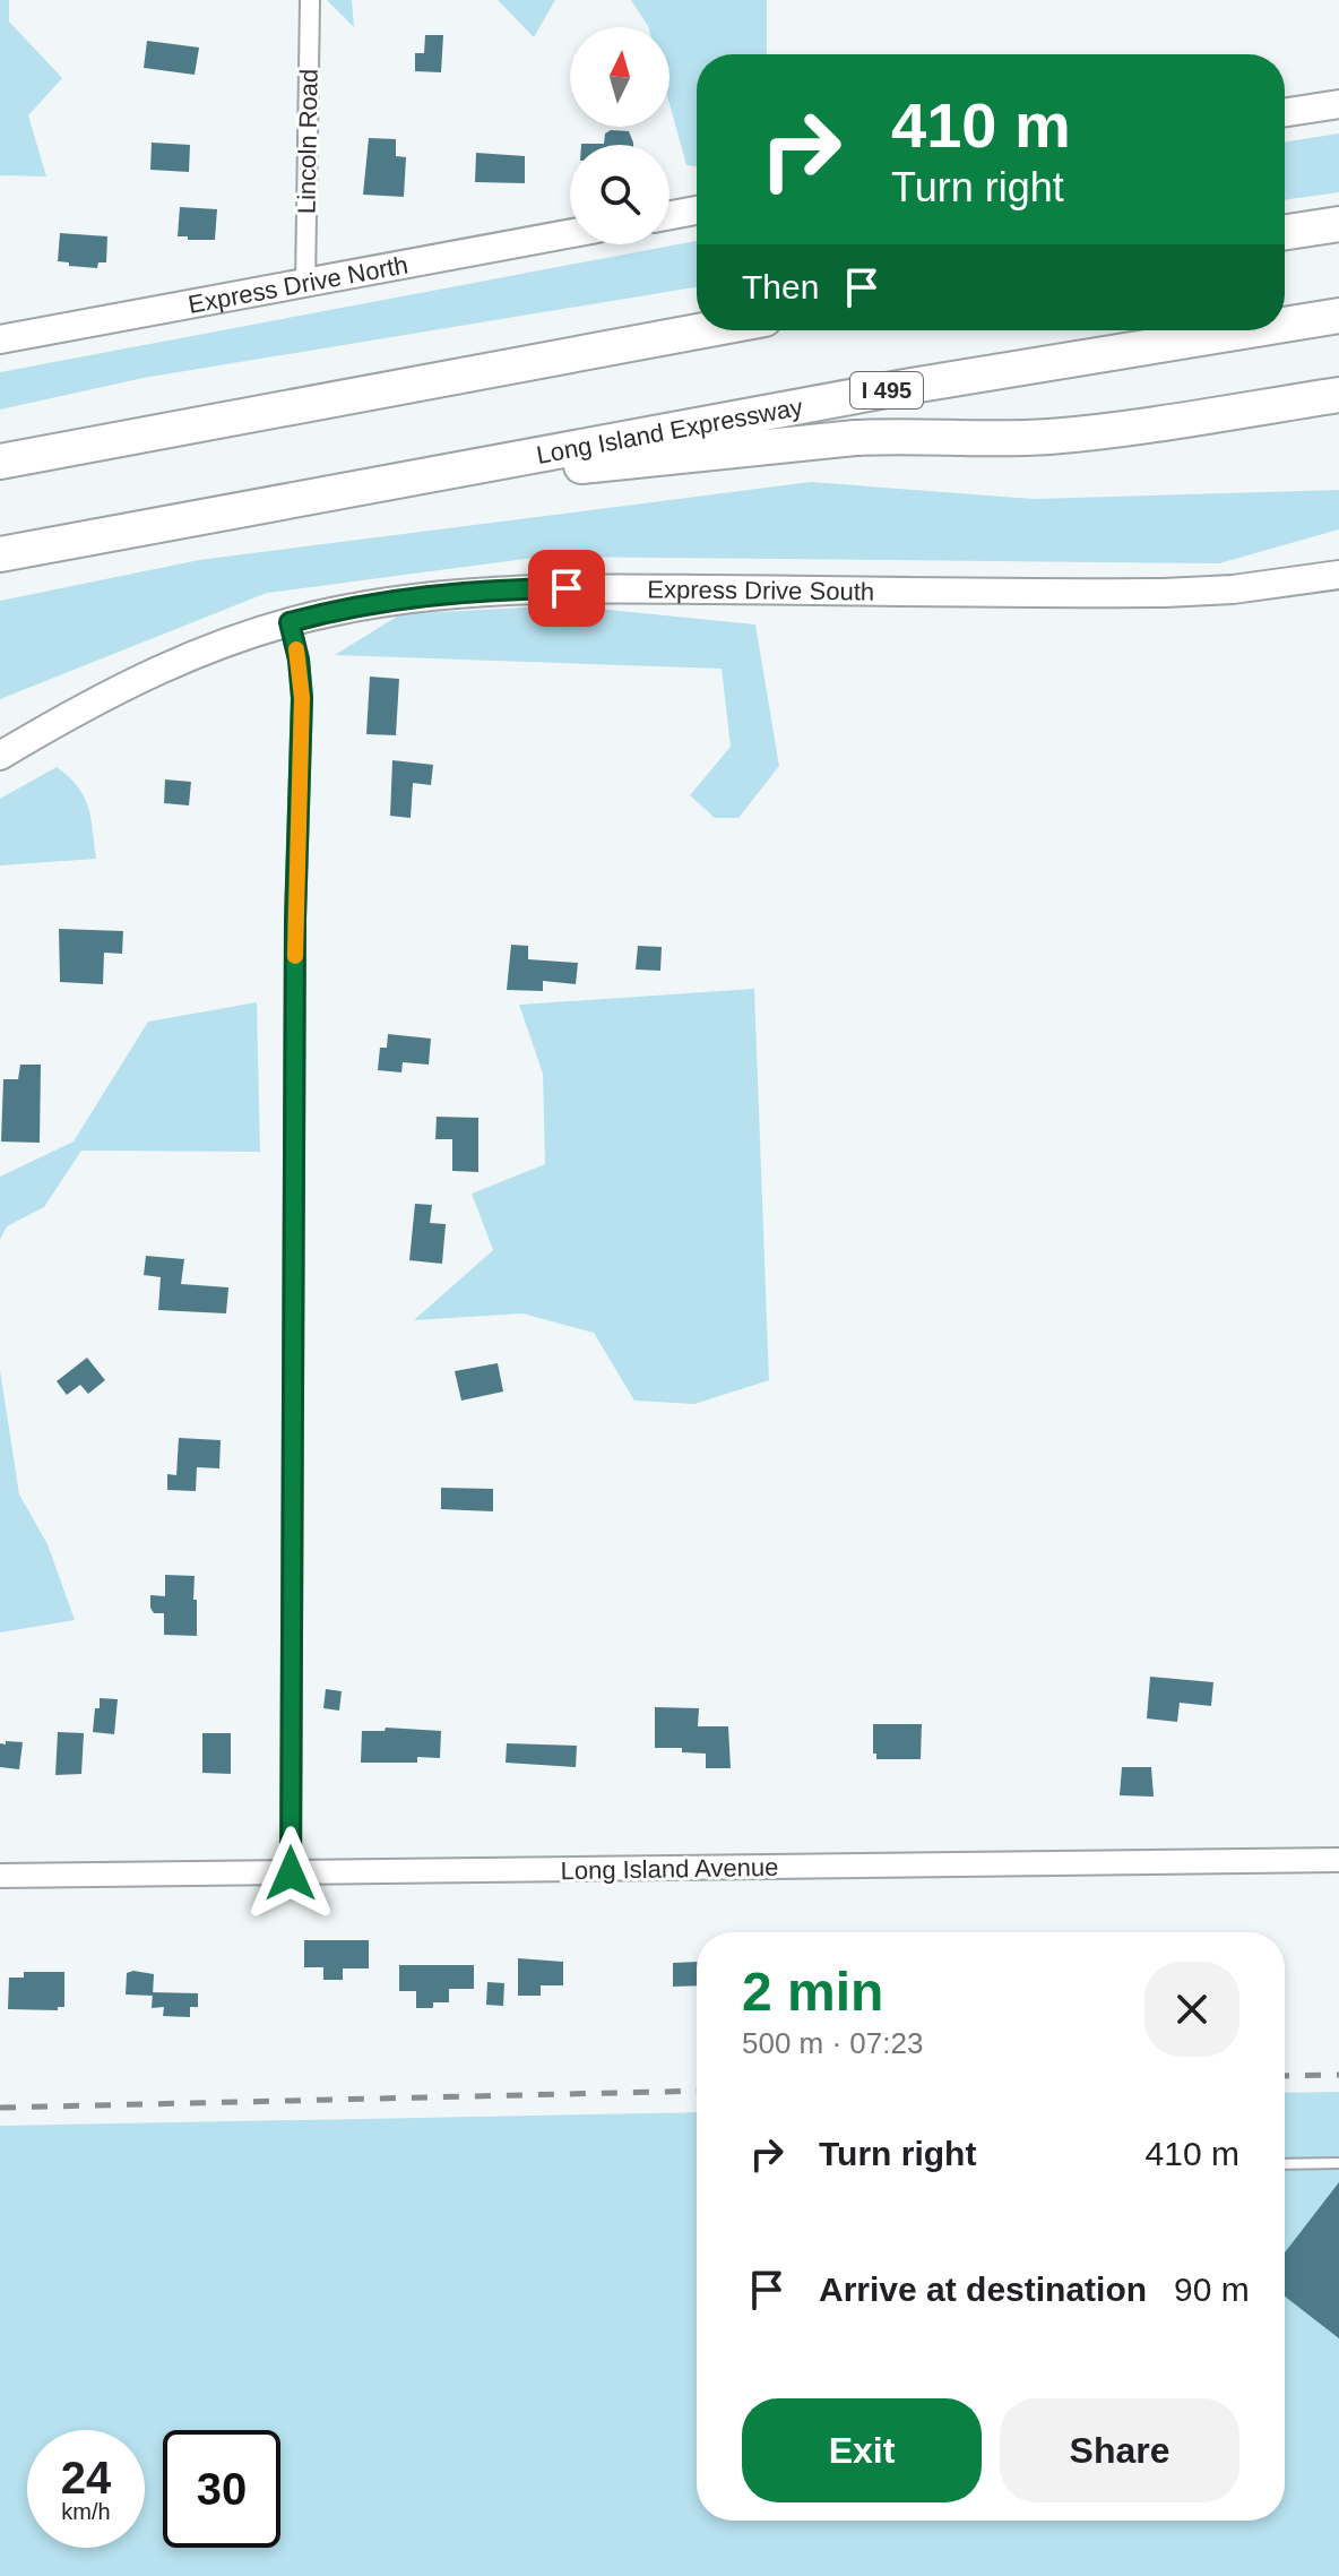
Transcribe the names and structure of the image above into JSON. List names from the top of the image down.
{
  "streets": {
    "highway": ["I 495", "Long Island Expressway"],
    "main road": ["Express Drive North", "Express Drive South"],
    "street": ["Lincoln Road", "Long Island Avenue"]
  },
  "crossings": [
    ["Lincoln Road", "Express Drive North"]
  ],
  "north": "top",
  "page": {
    "turn": ["410 m", "Turn right"],
    "then": "Then",
    "heading": ["2 min", "500 m · 07:23"],
    "list": [
      {
        "name": "Turn right",
        "value": "410 m"
      },
      {
        "name": "Arrive at destination",
        "value": "90 m"
      }
    ],
    "buttons": ["Exit", "Share"],
    "speed": "24 km/h",
    "limit": "30"
  }
}
